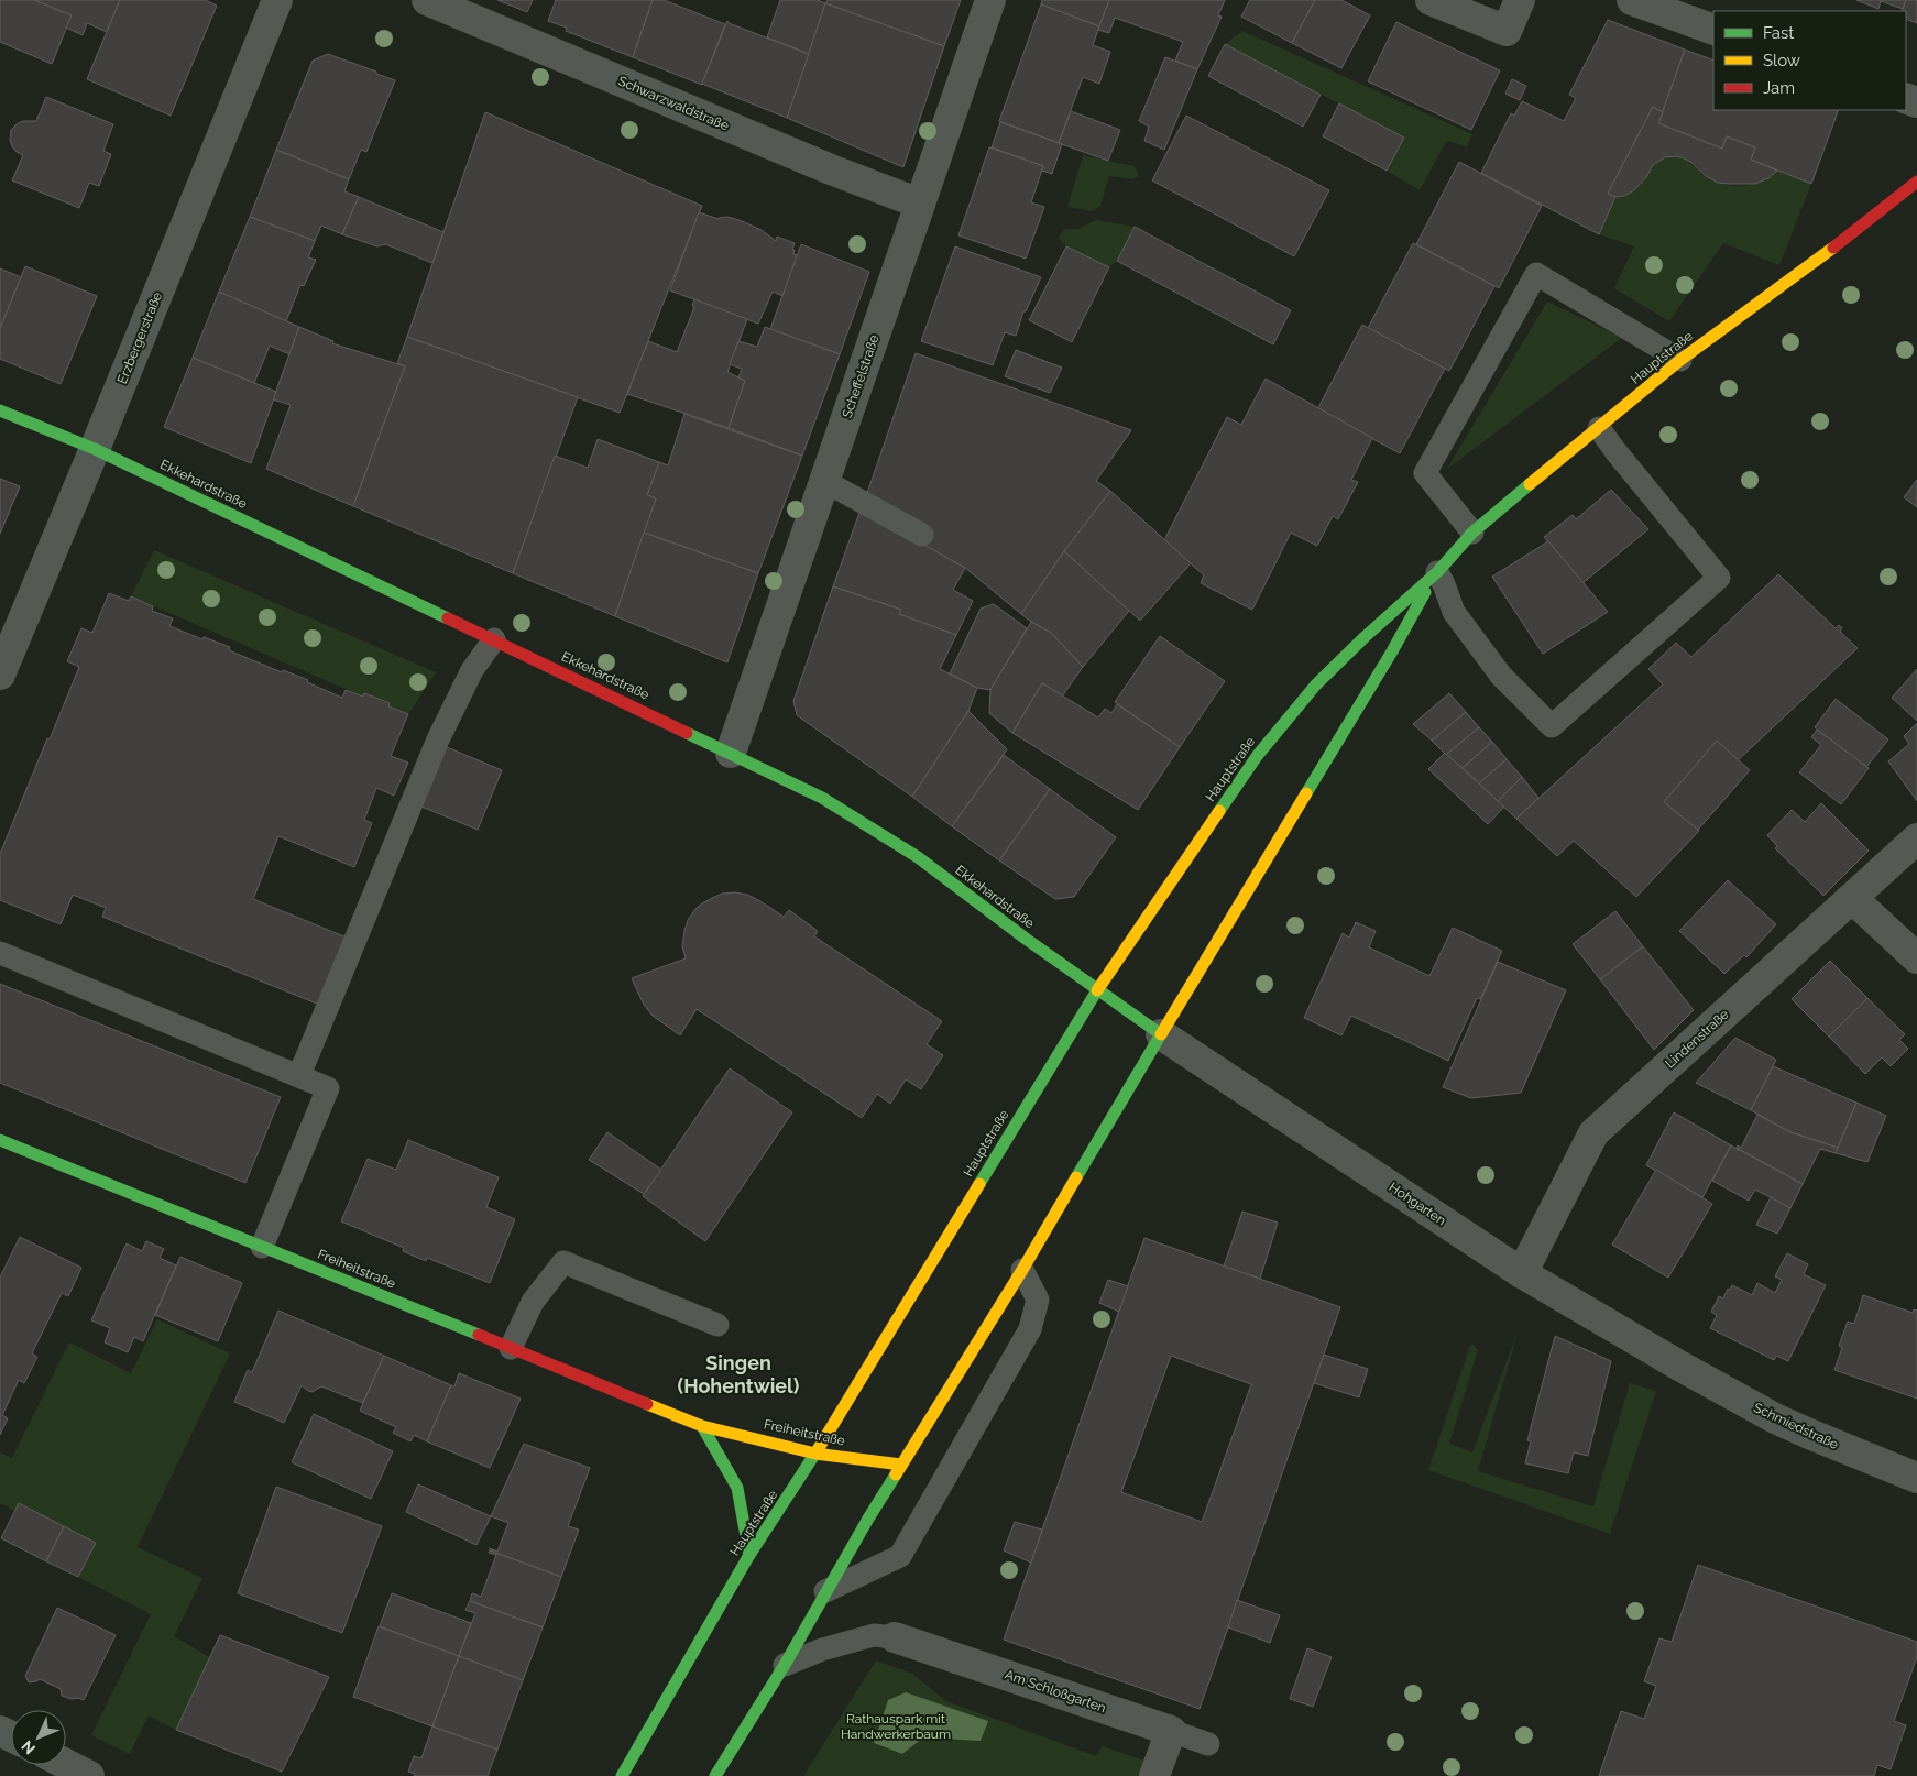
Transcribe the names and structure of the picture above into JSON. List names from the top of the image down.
{
  "streets": {
    "main road": ["Hauptstraße", "Ekkehardstraße", "Freiheitstraße"],
    "street": [
      "Schwarzwaldstraße",
      "Erzbergerstraße",
      "Scheffelstraße",
      "Lindenstraße",
      "Hohgarten",
      "Schmiedstraße",
      "Am Schloßgarten"
    ]
  },
  "crossings": [
    ["Schwarzwaldstraße", "Scheffelstraße"],
    ["Erzbergerstraße", "Ekkehardstraße"],
    ["Hauptstraße", "Ekkehardstraße"],
    ["Hauptstraße", "Hohgarten"],
    ["Hauptstraße", "Freiheitstraße"],
    ["Scheffelstraße", "Ekkehardstraße"],
    ["Ekkehardstraße", "Hohgarten"],
    ["Lindenstraße", "Hohgarten"],
    ["Hohgarten", "Schmiedstraße"]
  ],
  "districts": ["Singen (Hohentwiel)"],
  "parks": ["Rathauspark mit Handwerkerbaum"],
  "legend": ["Fast", "Slow", "Jam"],
  "north": "bottom left"
}
